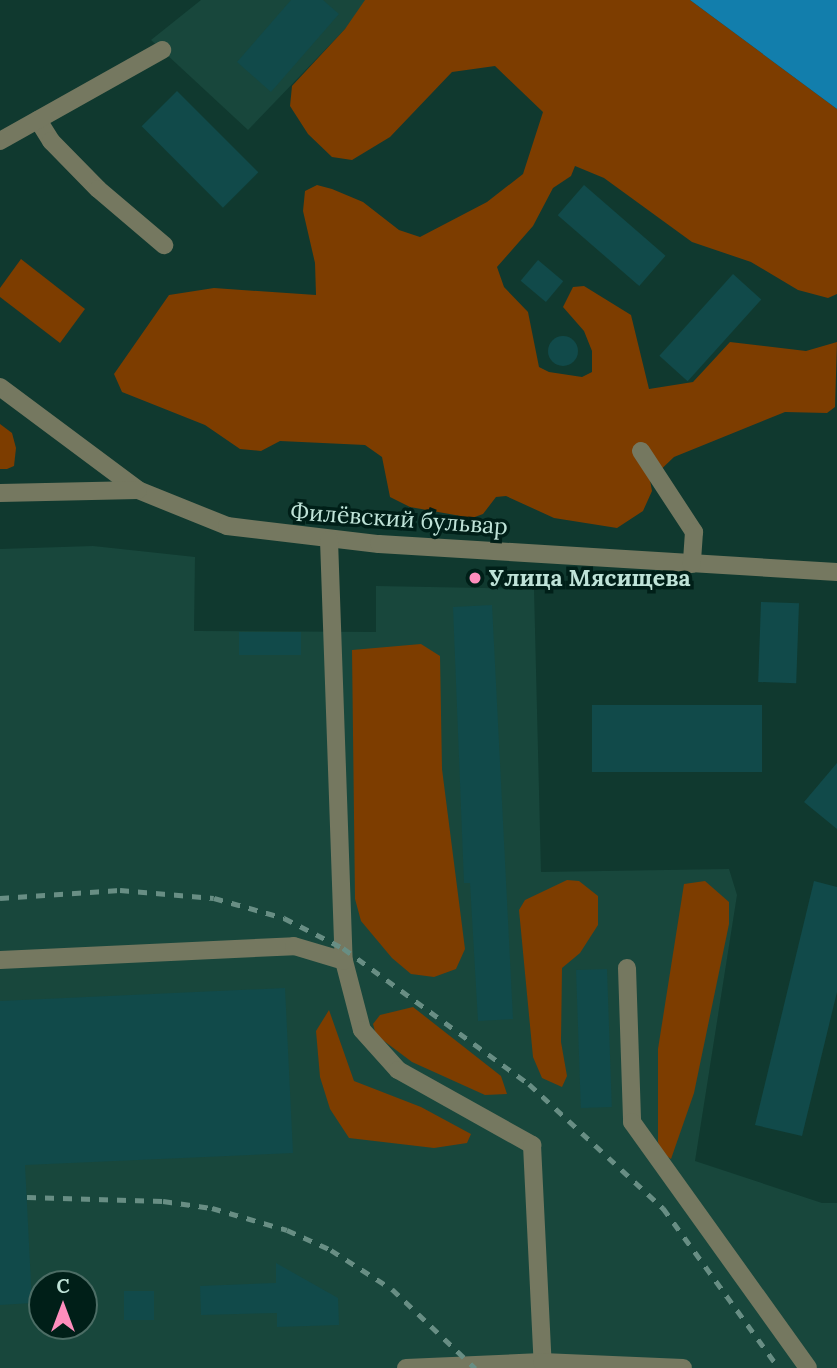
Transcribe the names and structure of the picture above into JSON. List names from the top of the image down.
{
  "streets": {
    "street": ["Филёвский бульвар"]
  },
  "places": ["Улица Мясищева"],
  "north": "top"
}
